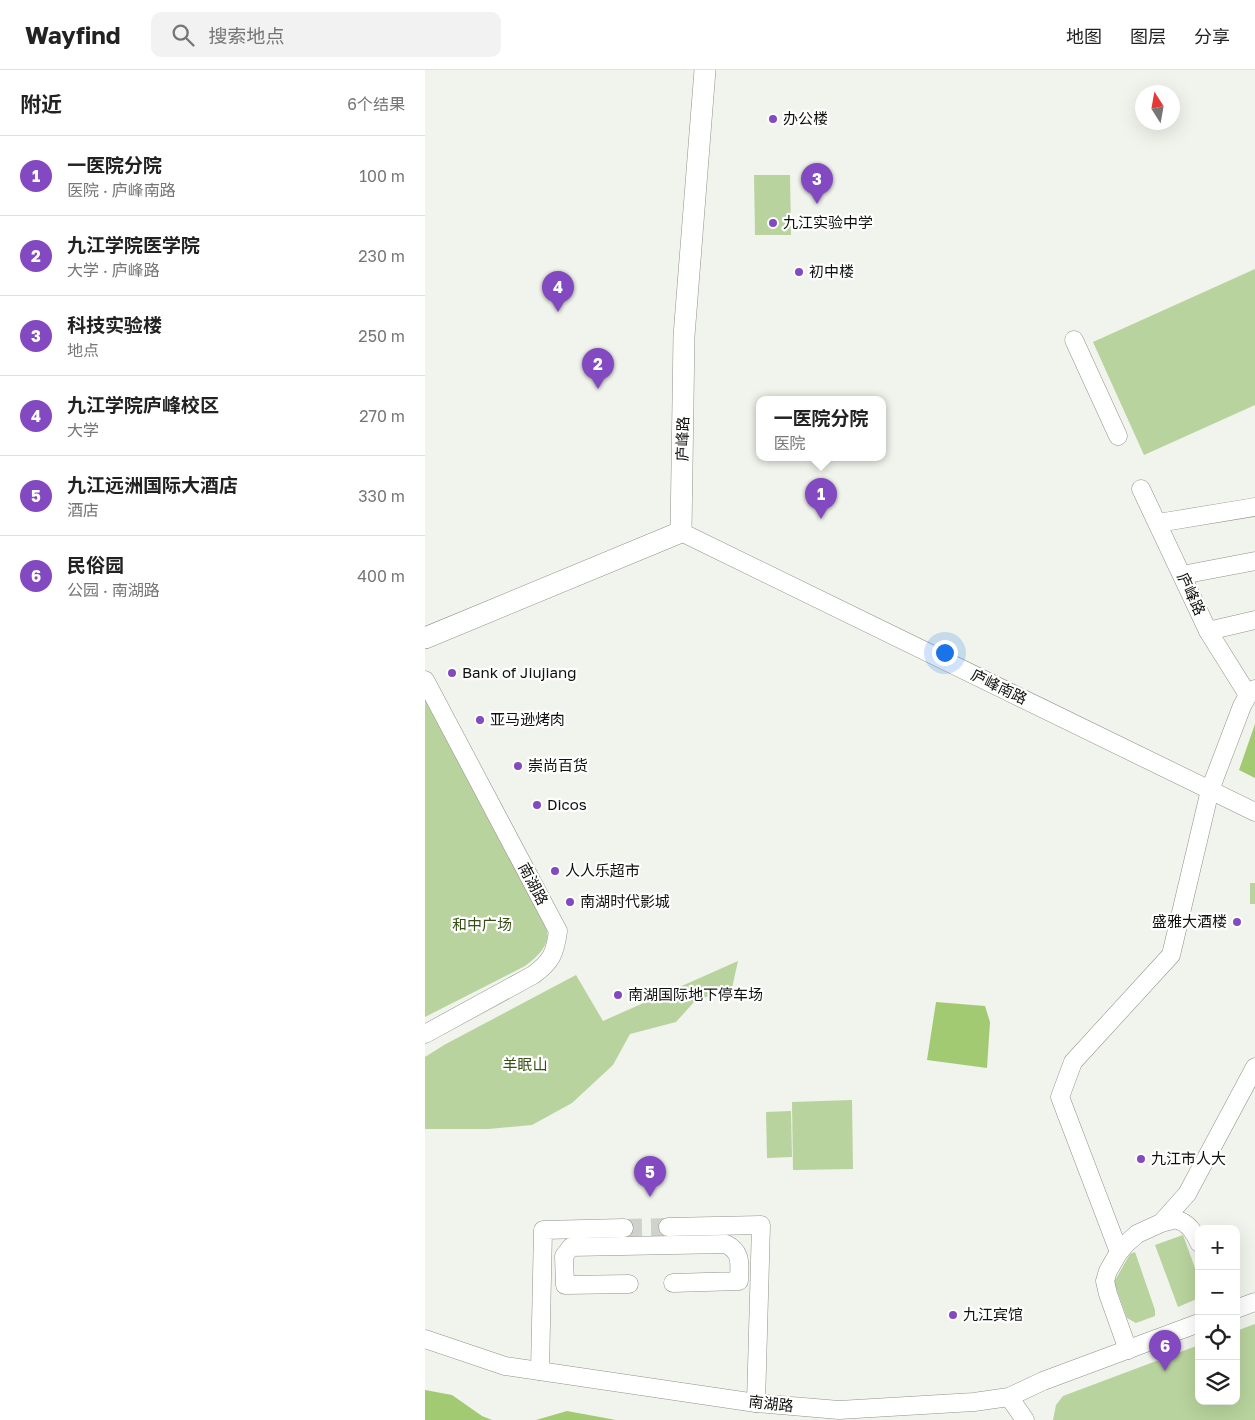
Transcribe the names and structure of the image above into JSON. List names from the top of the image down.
{
  "streets": {
    "main road": ["庐峰路"],
    "street": ["庐峰南路", "南湖路"]
  },
  "crossings": [
    ["庐峰路", "庐峰南路"]
  ],
  "parks": ["和中广场", "羊眠山"],
  "places": [
    "办公楼",
    "九江实验中学",
    "初中楼",
    "Bank of Jiujiang",
    "亚马逊烤肉",
    "崇尚百货",
    "Dicos",
    "人人乐超市",
    "南湖时代影城",
    "盛雅大酒楼",
    "南湖国际地下停车场",
    "九江市人大",
    "九江宾馆"
  ],
  "north": "top",
  "page": {
    "header": "Wayfind",
    "search": "搜索地点",
    "nav": ["地图", "图层", "分享"],
    "heading": ["附近", "6个结果"],
    "list": [
      {
        "mark": "1",
        "name": "一医院分院",
        "note": "医院 · 庐峰南路",
        "value": "100 m"
      },
      {
        "mark": "2",
        "name": "九江学院医学院",
        "note": "大学 · 庐峰路",
        "value": "230 m"
      },
      {
        "mark": "3",
        "name": "科技实验楼",
        "note": "地点",
        "value": "250 m"
      },
      {
        "mark": "4",
        "name": "九江学院庐峰校区",
        "note": "大学",
        "value": "270 m"
      },
      {
        "mark": "5",
        "name": "九江远洲国际大酒店",
        "note": "酒店",
        "value": "330 m"
      },
      {
        "mark": "6",
        "name": "民俗园",
        "note": "公园 · 南湖路",
        "value": "400 m"
      }
    ],
    "pins": [
      "3",
      "4",
      "2",
      "1",
      "5",
      "6"
    ],
    "popup": ["一医院分院", "医院"],
    "map_buttons": ["+", "−"]
  }
}
